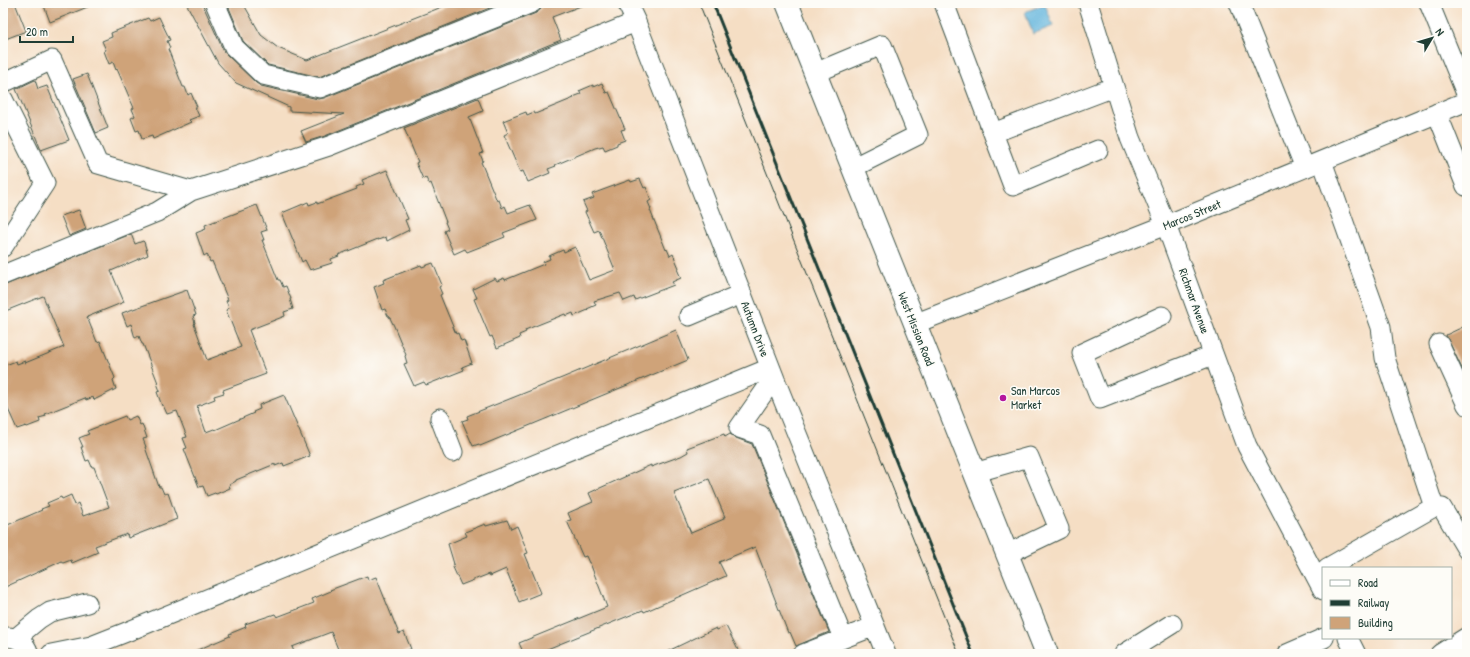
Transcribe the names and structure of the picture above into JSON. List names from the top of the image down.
{
  "streets": {
    "main road": ["West Mission Road"],
    "street": ["Marcos Street", "Richmar Avenue", "Autumn Drive"]
  },
  "crossings": [
    ["Marcos Street", "Richmar Avenue"],
    ["Marcos Street", "West Mission Road"]
  ],
  "places": ["San Marcos Market"],
  "legend": ["Road", "Railway", "Building"],
  "scale_bar": "20 m",
  "north": "top right"
}
